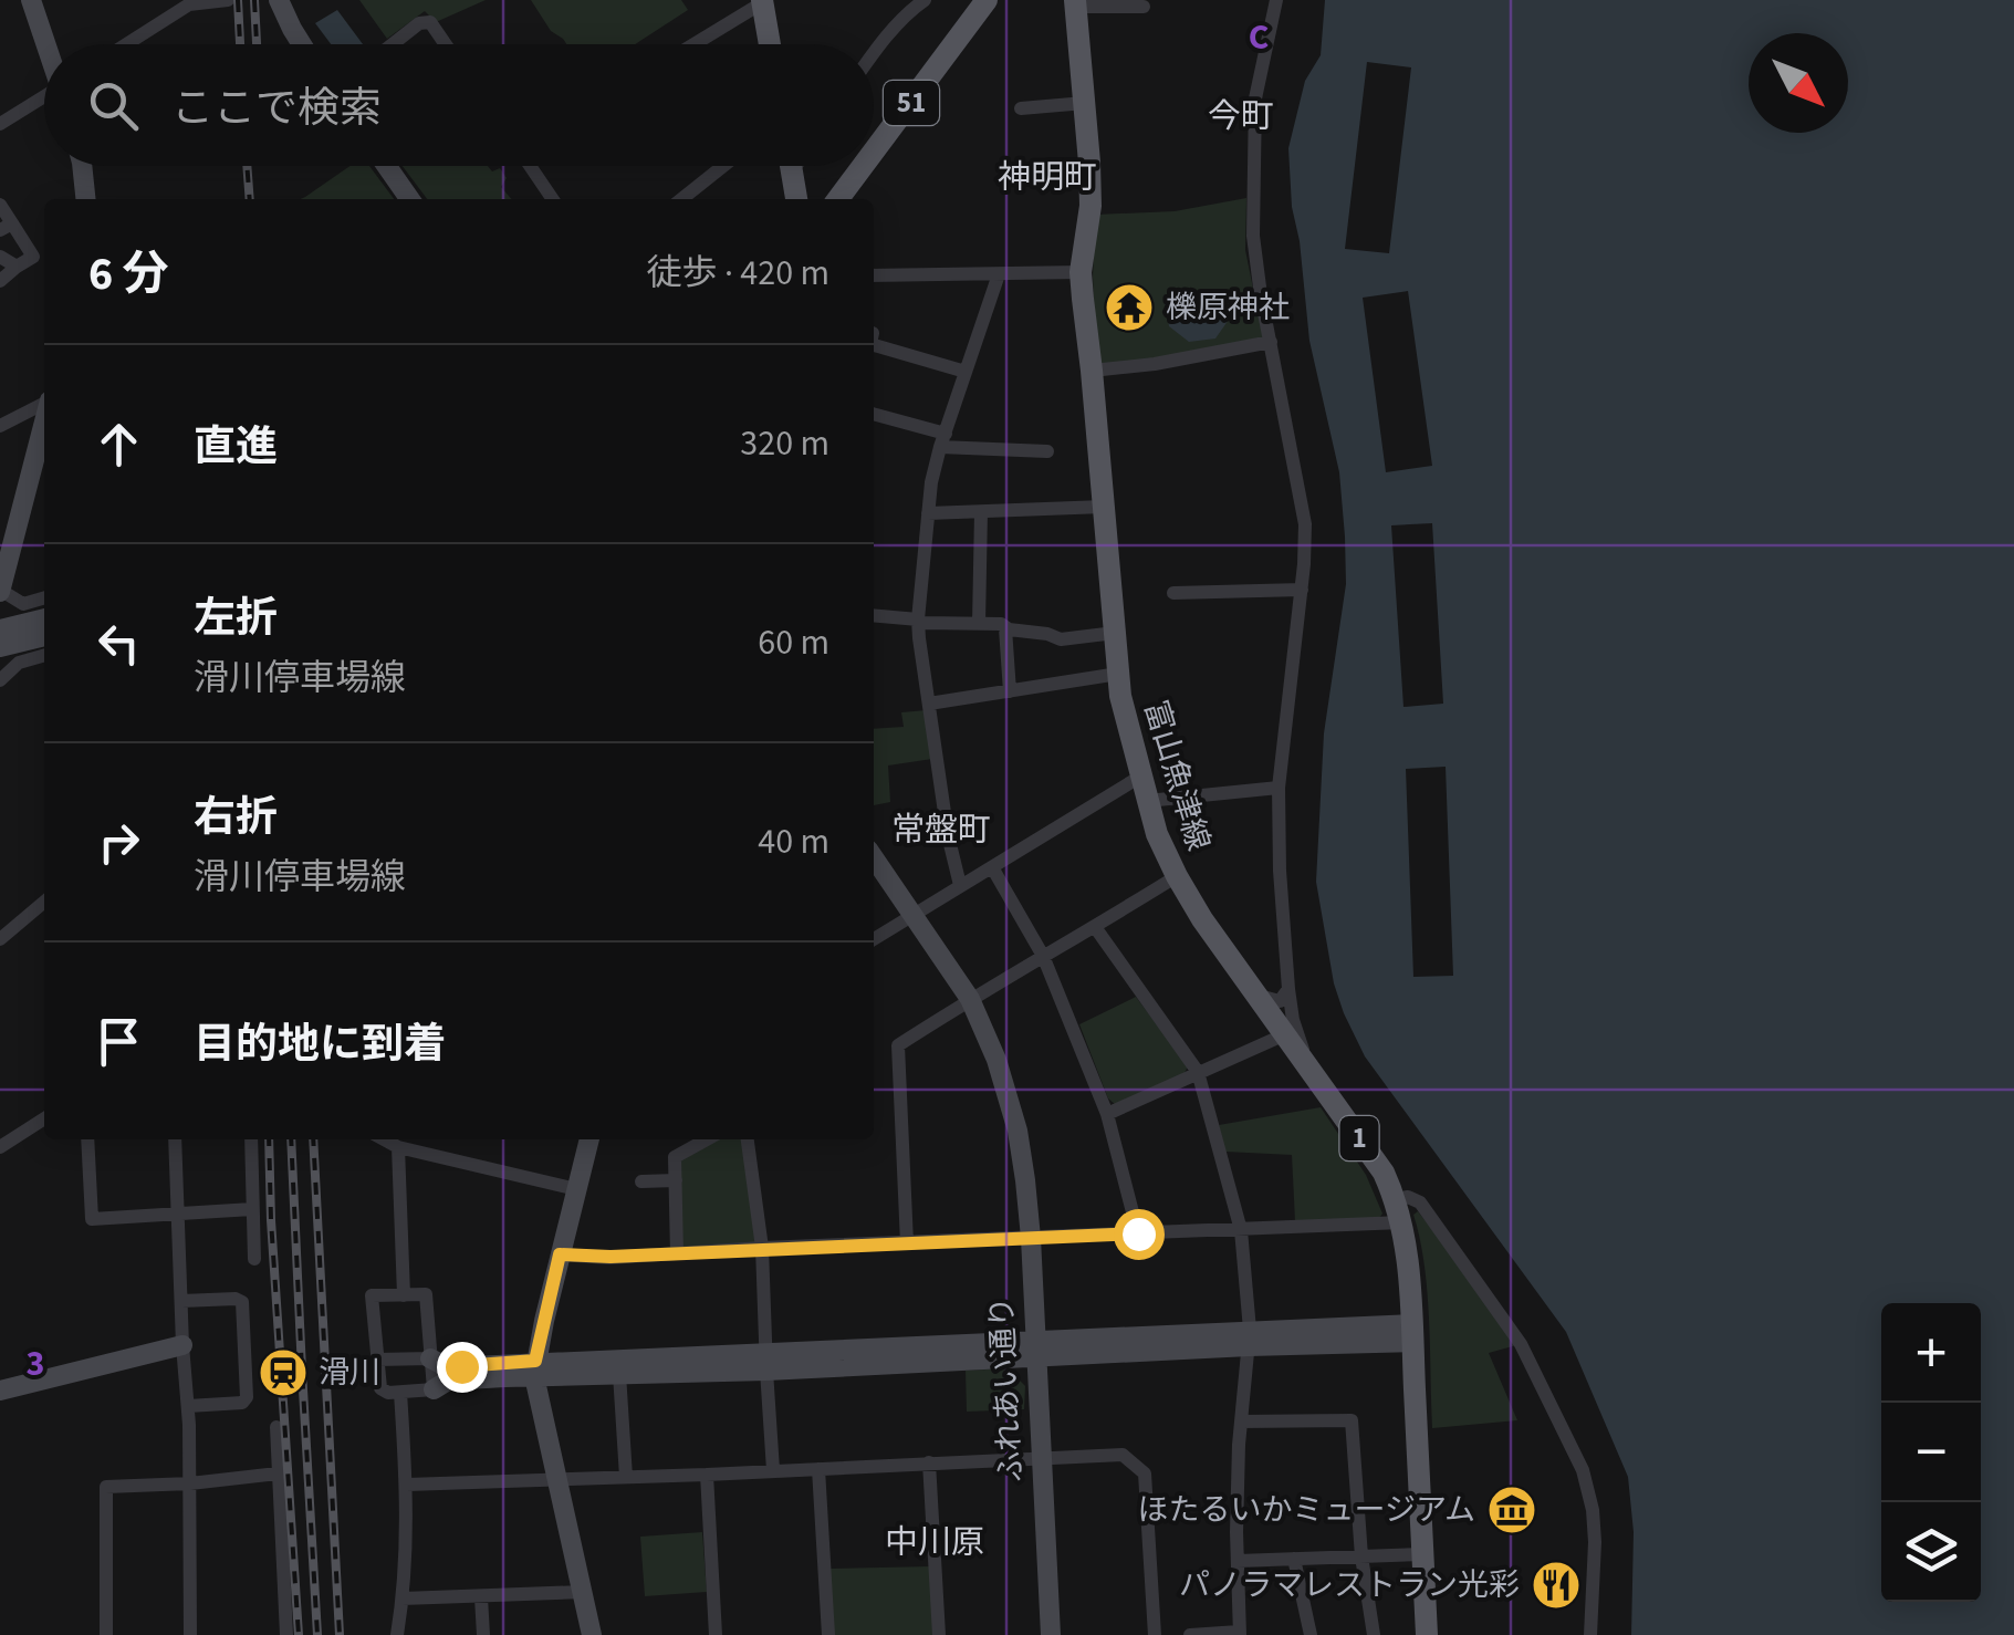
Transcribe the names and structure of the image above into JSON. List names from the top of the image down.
{
  "streets": {
    "main road": ["51", "富山魚津線", "1"],
    "street": ["ふれあい通り"]
  },
  "districts": [
    "今町",
    "神明町",
    "常盤町",
    "中川原"
  ],
  "places": {
    "temple": ["櫟原神社"],
    "station": ["滑川"],
    "museum": ["ほたるいかミュージアム"],
    "restaurant": ["パノラマレストラン光彩"]
  },
  "north": "bottom right",
  "page": {
    "search": "ここで検索",
    "heading": ["6 分", "徒歩 · 420 m"],
    "list": [
      ["直進", "320 m"],
      ["左折", "滑川停車場線", "60 m"],
      ["右折", "滑川停車場線", "40 m"],
      "目的地に到着"
    ],
    "map_buttons": ["+", "−"]
  },
  "grid": {
    "columns": ["C"],
    "rows": ["3"]
  }
}
